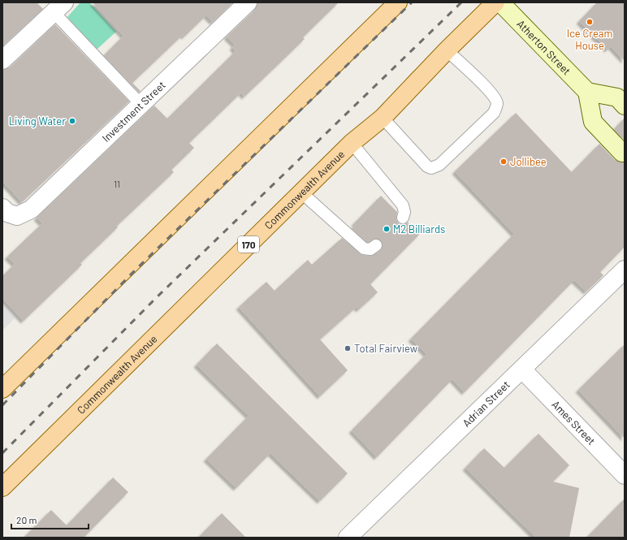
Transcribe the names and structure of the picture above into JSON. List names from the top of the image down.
{
  "streets": {
    "main road": ["Commonwealth Avenue", "170"],
    "street": [
      "Atherton Street",
      "Investment Street",
      "Adrian Street",
      "Ames Street"
    ]
  },
  "crossings": [
    ["Adrian Street", "Ames Street"]
  ],
  "places": [
    "Ice Cream House",
    "Living Water",
    "Jollibee",
    "M2 Billiards",
    "Total Fairview"
  ],
  "house_numbers": ["11"],
  "scale_bar": "20 m"
}
